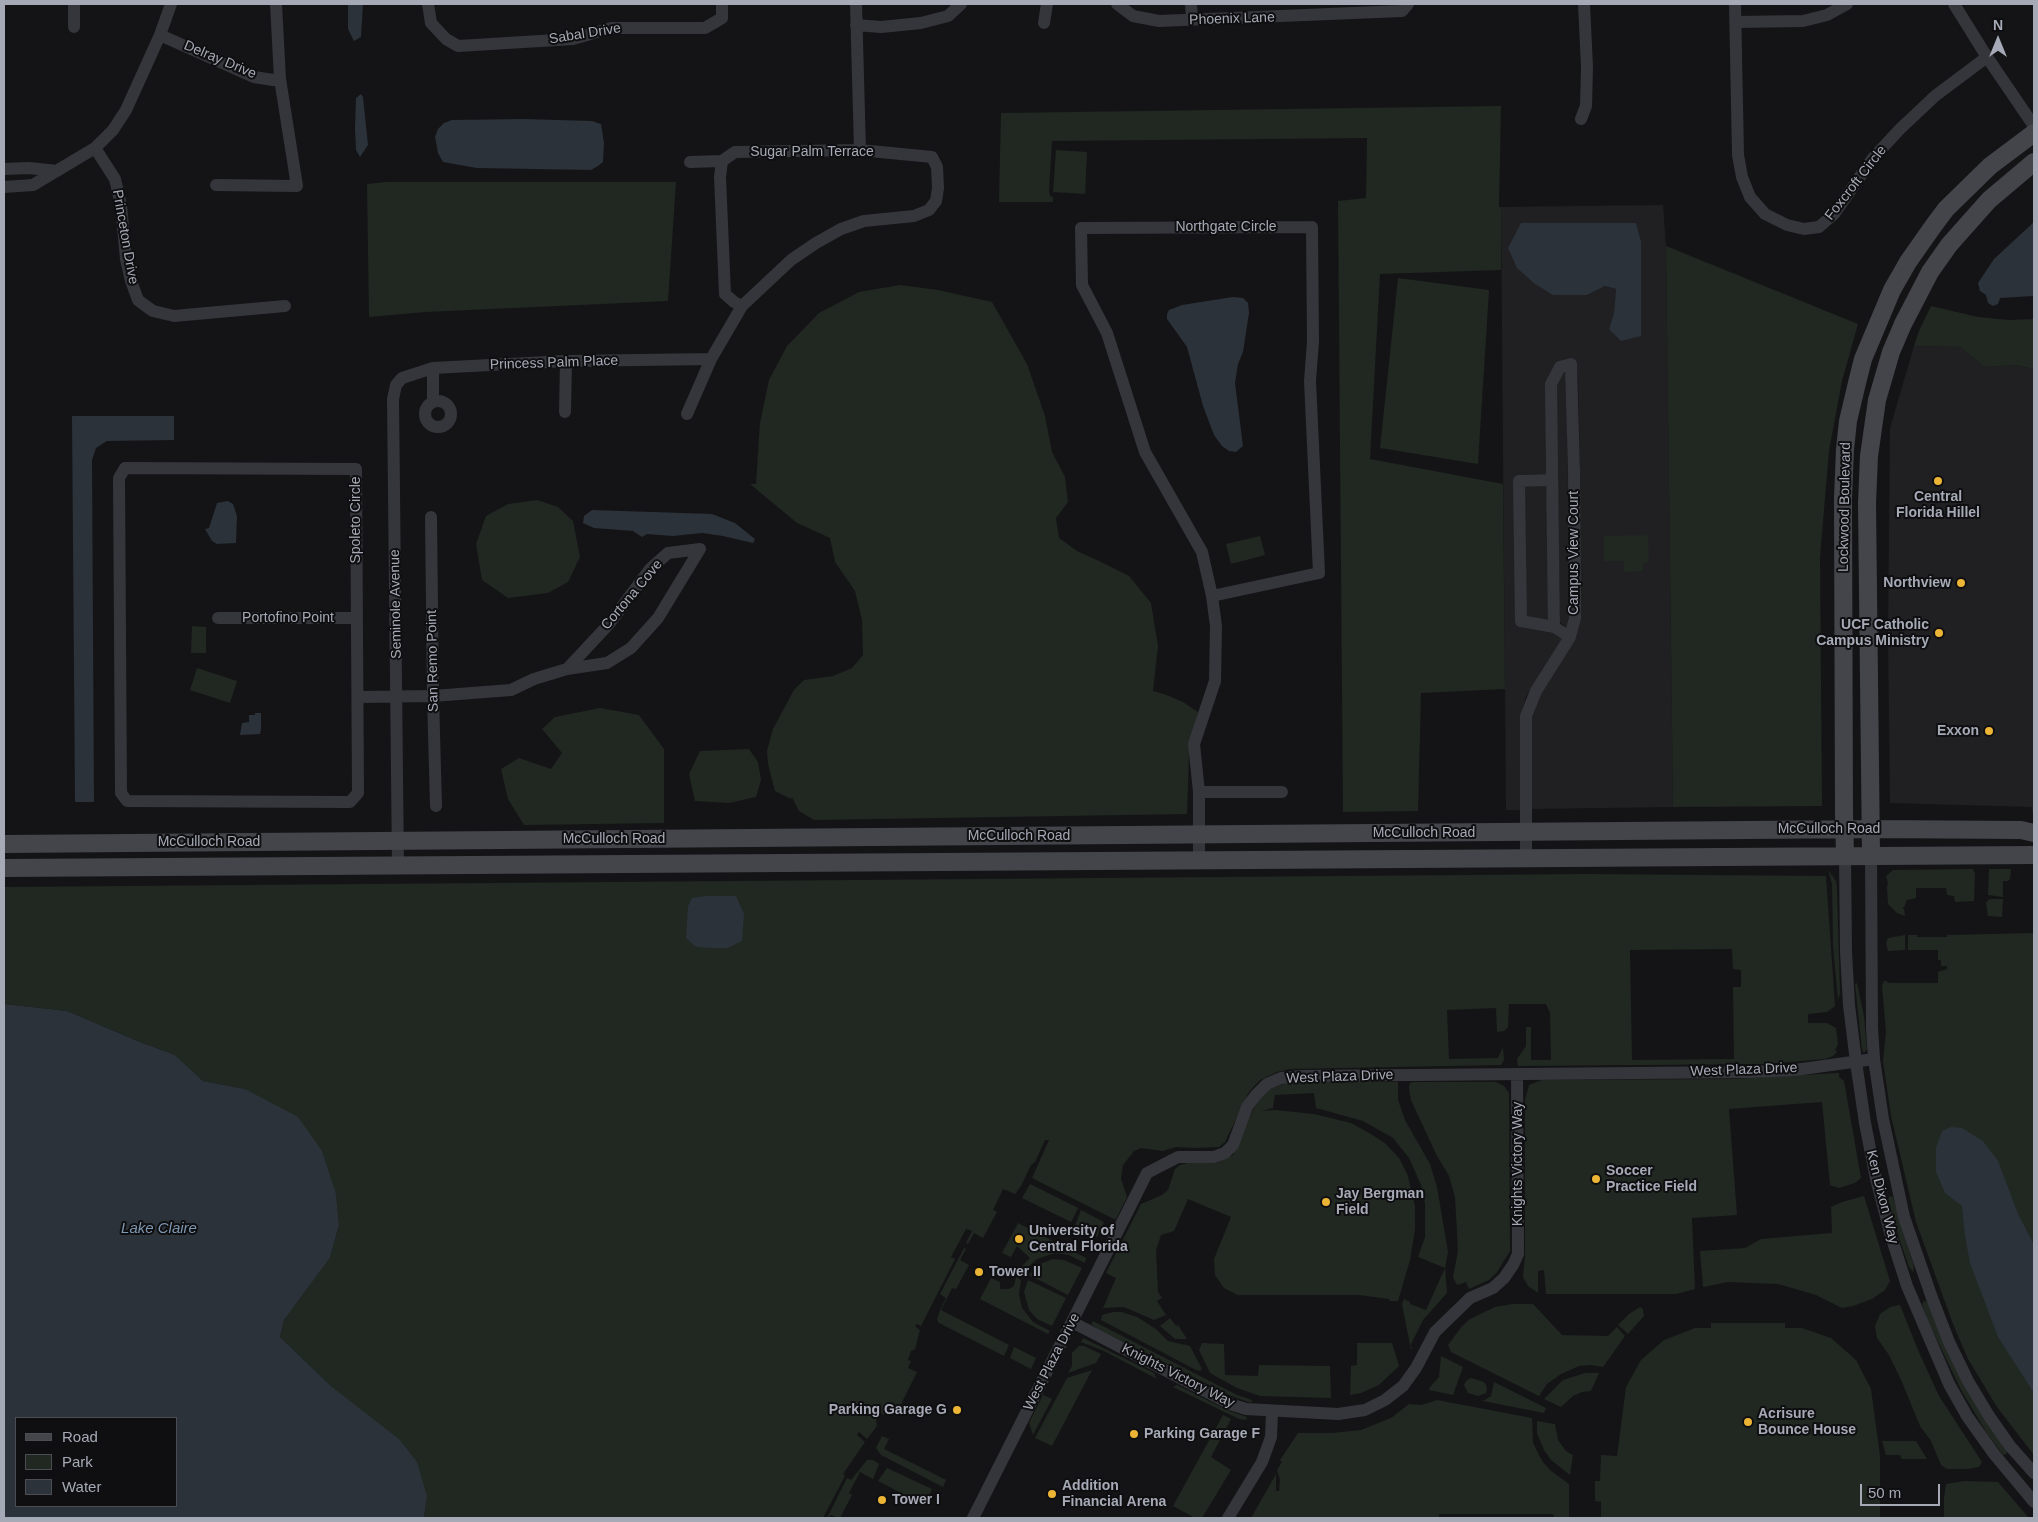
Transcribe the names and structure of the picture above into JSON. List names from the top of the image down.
{
  "streets": {
    "main road": ["Lockwood Boulevard", "McCulloch Road"],
    "street": [
      "Phoenix Lane",
      "Sabal Drive",
      "Delray Drive",
      "Sugar Palm Terrace",
      "Foxcroft Circle",
      "Northgate Circle",
      "Princeton Drive",
      "Princess Palm Place",
      "Spoleto Circle",
      "Campus View Court",
      "Cortona Cove",
      "Seminole Avenue",
      "Portofino Point",
      "San Remo Point",
      "West Plaza Drive",
      "Knights Victory Way",
      "Ken Dixon Way"
    ]
  },
  "crossings": [
    ["Sugar Palm Terrace", "Princess Palm Place"],
    ["Northgate Circle", "McCulloch Road"],
    ["Princess Palm Place", "Seminole Avenue"],
    ["Lockwood Boulevard", "McCulloch Road"],
    ["Lockwood Boulevard", "Ken Dixon Way"],
    ["Spoleto Circle", "Cortona Cove"],
    ["Spoleto Circle", "Portofino Point"],
    ["Campus View Court", "McCulloch Road"],
    ["Cortona Cove", "Seminole Avenue"],
    ["Cortona Cove", "San Remo Point"],
    ["Seminole Avenue", "McCulloch Road"],
    ["McCulloch Road", "Ken Dixon Way"],
    ["West Plaza Drive", "Knights Victory Way"],
    ["West Plaza Drive", "Ken Dixon Way"]
  ],
  "water": ["Lake Claire"],
  "places": [
    "Central Florida Hillel",
    "Northview",
    "UCF Catholic Campus Ministry",
    "Exxon",
    "Soccer Practice Field",
    "Jay Bergman Field",
    "University of Central Florida",
    "Tower II",
    "Parking Garage G",
    "Acrisure Bounce House",
    "Parking Garage F",
    "Addition Financial Arena",
    "Tower I"
  ],
  "legend": ["Road", "Park", "Water"],
  "scale_bar": "50 m",
  "north": "top"
}
